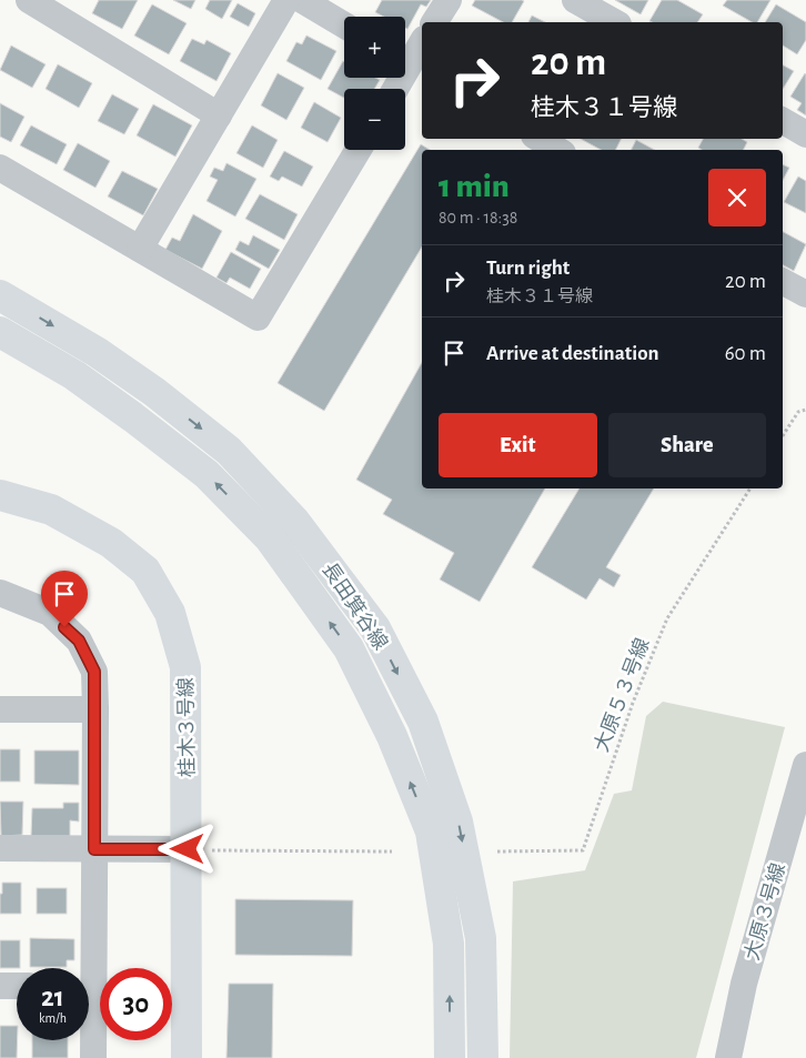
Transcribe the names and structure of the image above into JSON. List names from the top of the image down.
{
  "streets": {
    "street": ["長田箕谷線", "桂木３号線", "大原３号線"],
    "path": ["大原５３号線"]
  },
  "page": {
    "map_buttons": ["+", "−"],
    "turn": ["20 m", "桂木３１号線"],
    "heading": ["1 min", "80 m · 18:38"],
    "list": [
      {
        "name": "Turn right",
        "note": "桂木３１号線",
        "value": "20 m"
      },
      {
        "name": "Arrive at destination",
        "value": "60 m"
      }
    ],
    "buttons": ["Exit", "Share"],
    "speed": "21 km/h",
    "limit": "30"
  }
}
